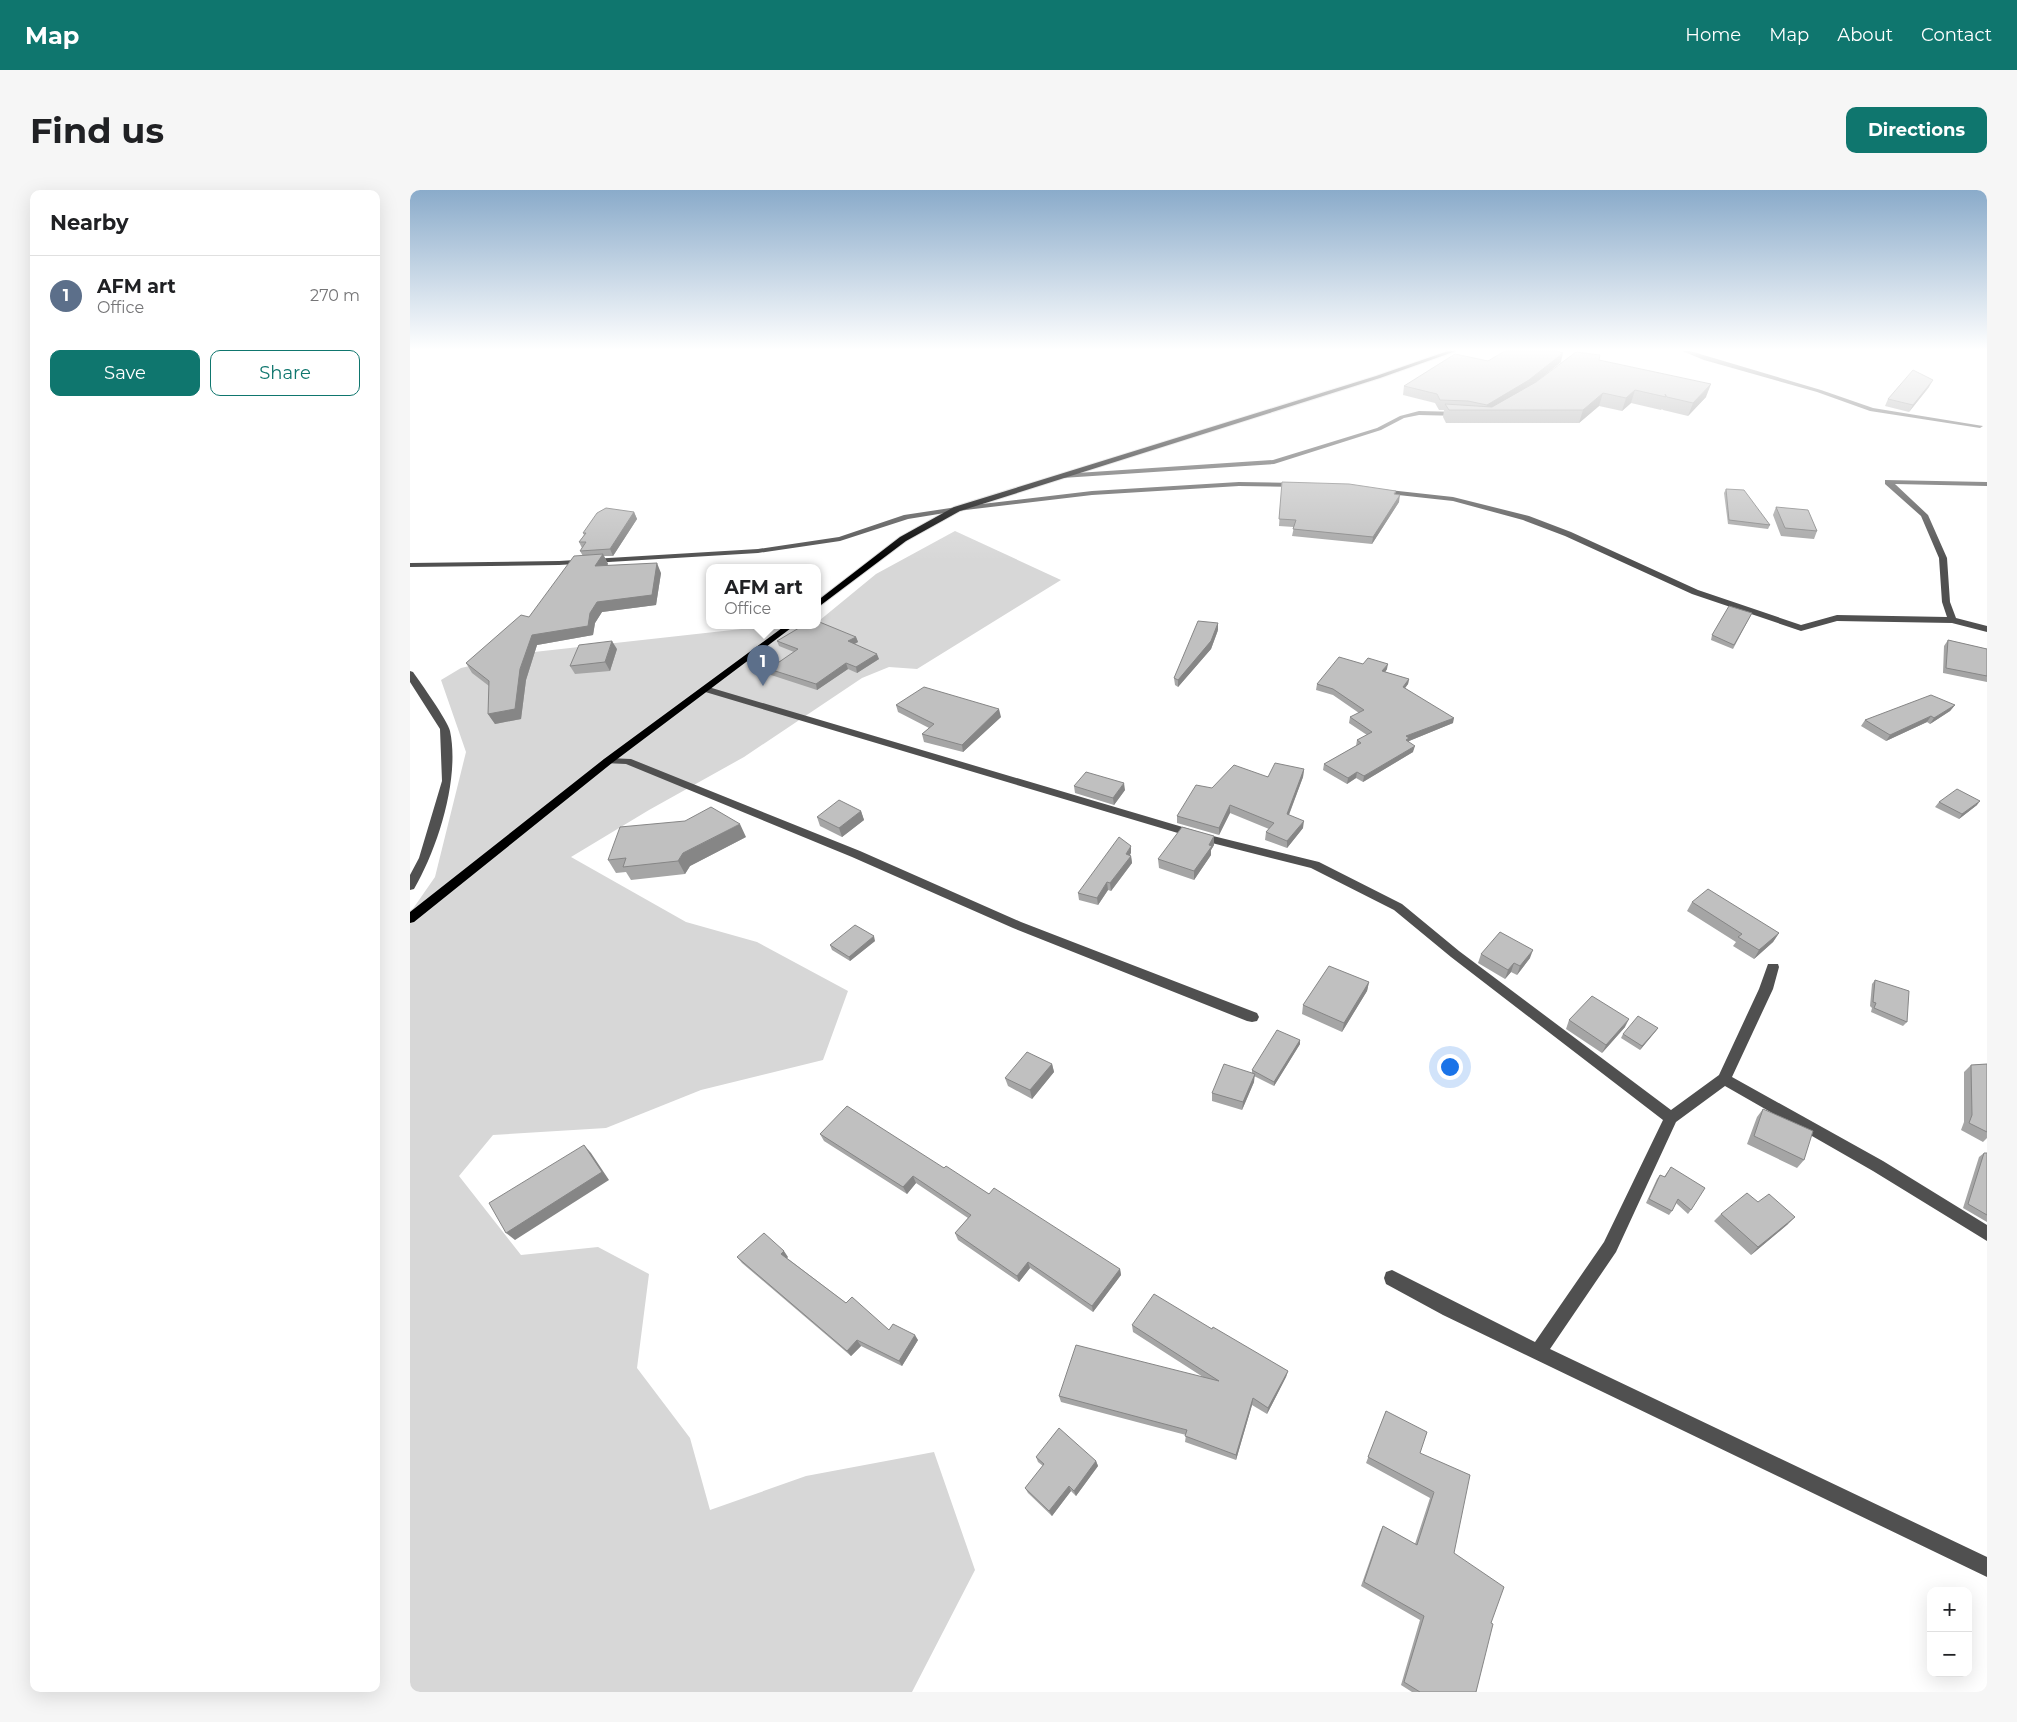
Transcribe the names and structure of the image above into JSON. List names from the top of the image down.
{
  "page": {
    "header": "Map",
    "nav": [
      "Home",
      "Map",
      "About",
      "Contact"
    ],
    "buttons": [
      "Directions",
      ["Save", "Share"]
    ],
    "title": "Find us",
    "heading": "Nearby",
    "list": [
      {
        "mark": "1",
        "name": "AFM art",
        "note": "Office",
        "value": "270 m"
      }
    ],
    "popup": ["AFM art", "Office"],
    "pins": "1",
    "map_buttons": ["+", "−"]
  }
}
